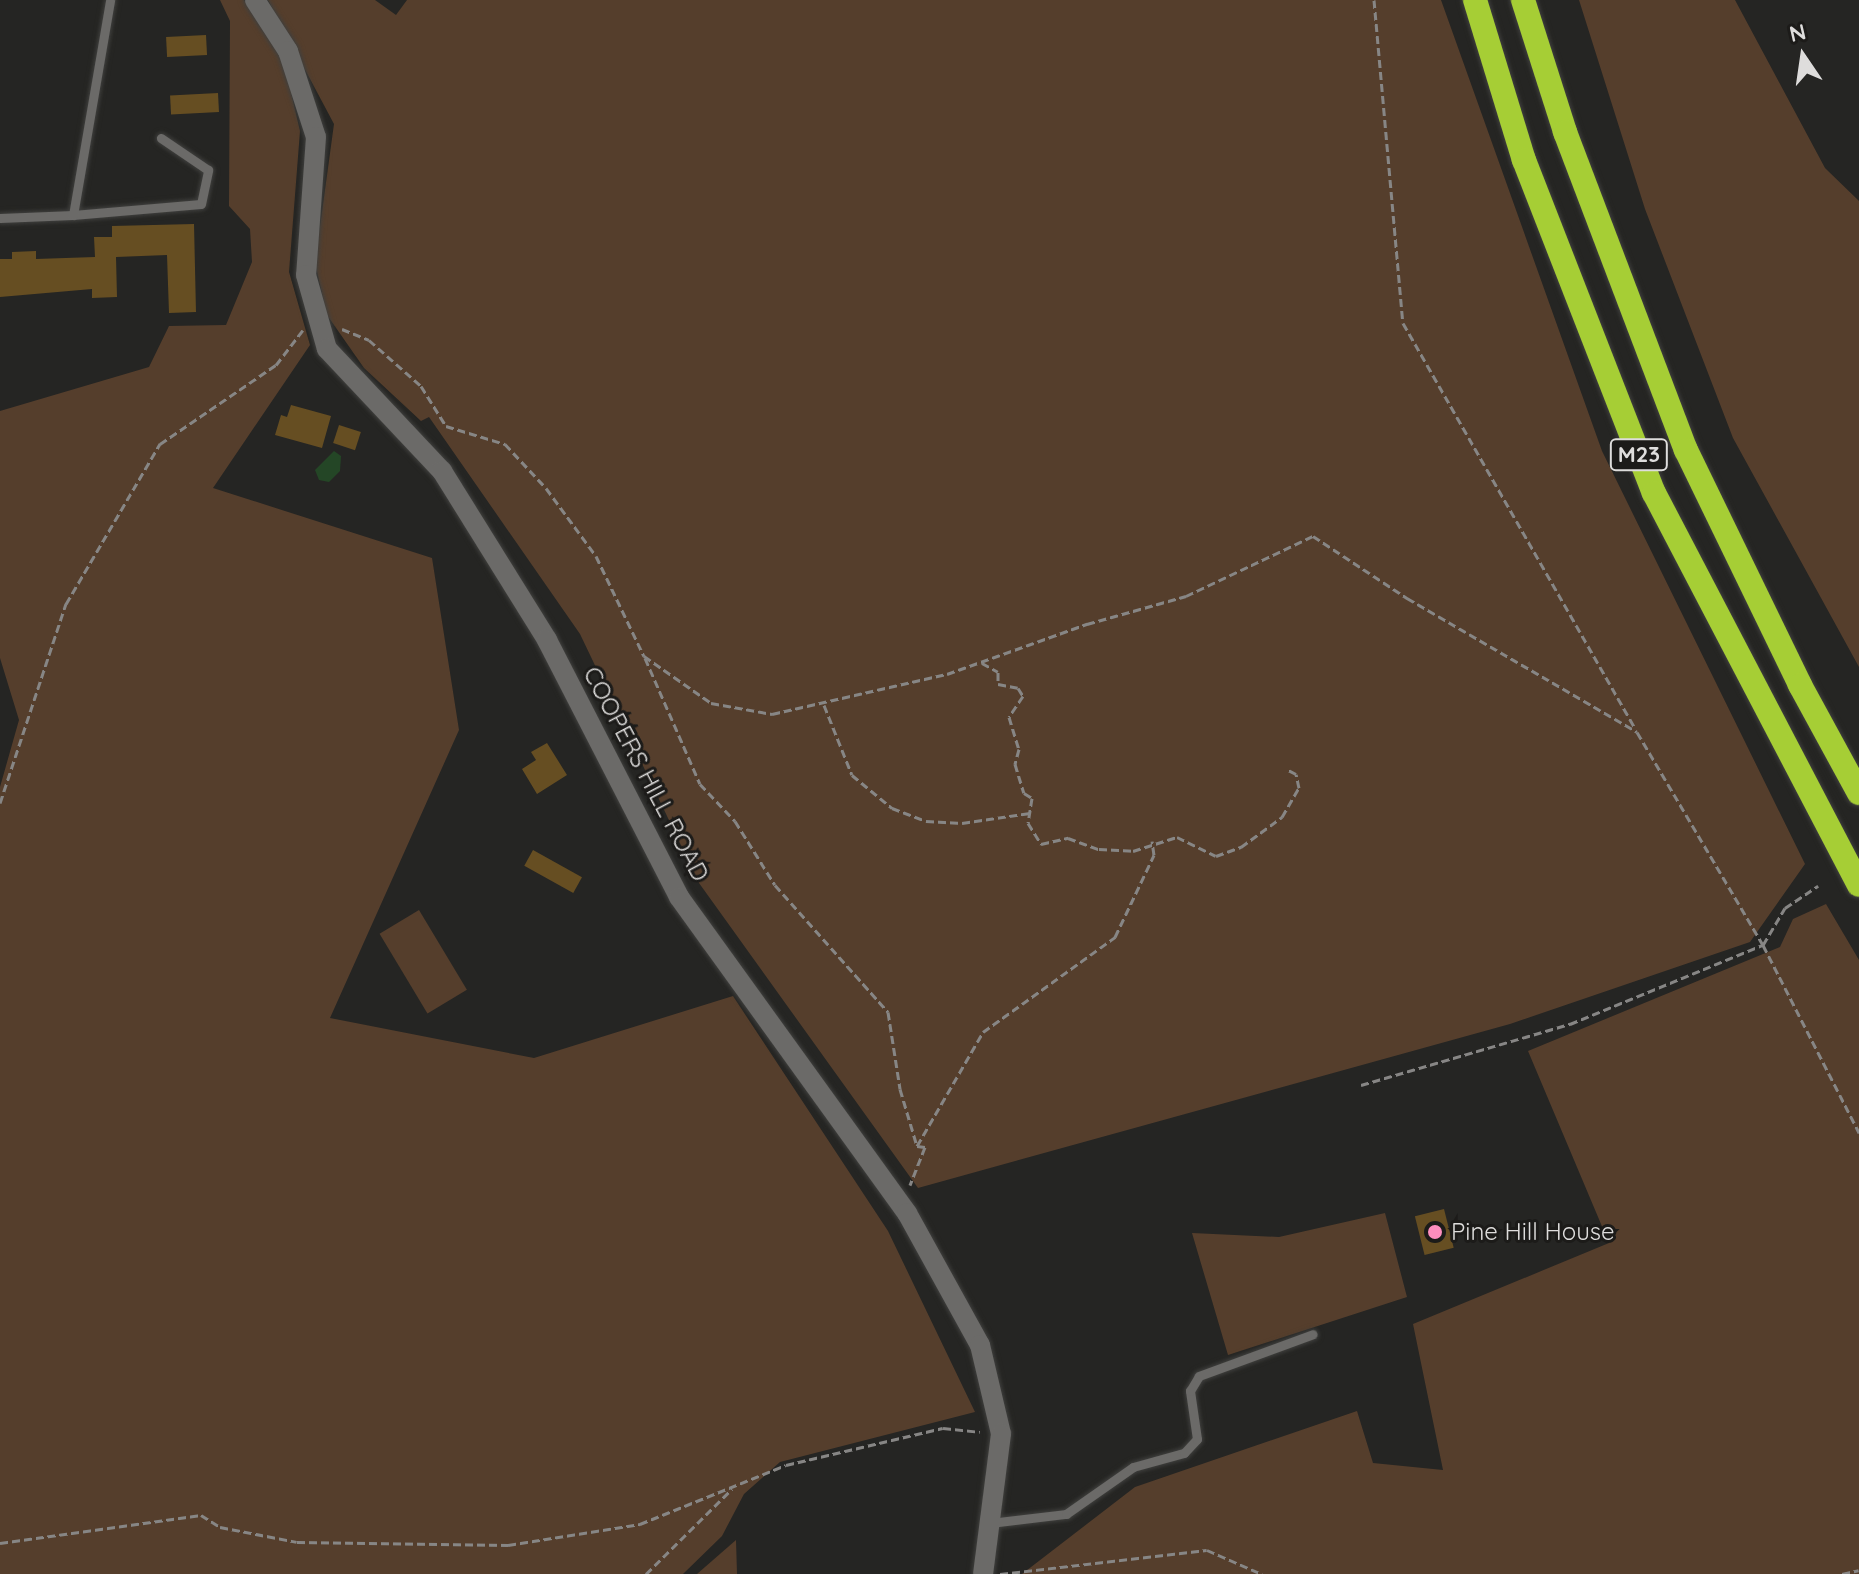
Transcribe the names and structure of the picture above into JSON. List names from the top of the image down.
{
  "streets": {
    "highway": ["M23"],
    "street": ["COOPERS HILL ROAD"]
  },
  "places": ["Pine Hill House"],
  "north": "top"
}
